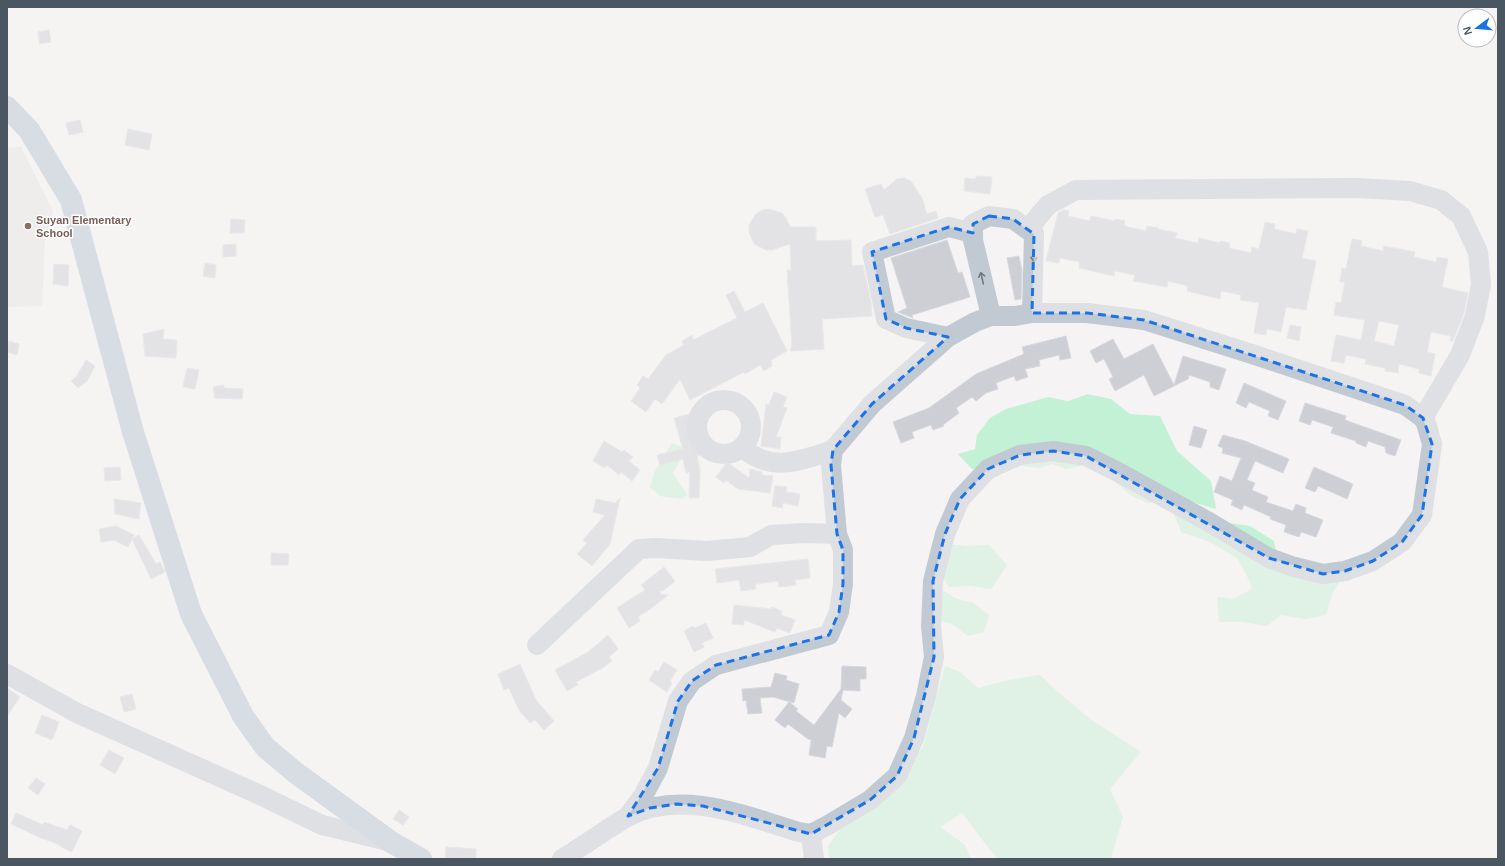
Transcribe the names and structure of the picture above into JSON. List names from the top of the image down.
{
  "places": ["Suyan Elementary School"],
  "north": "left"
}
